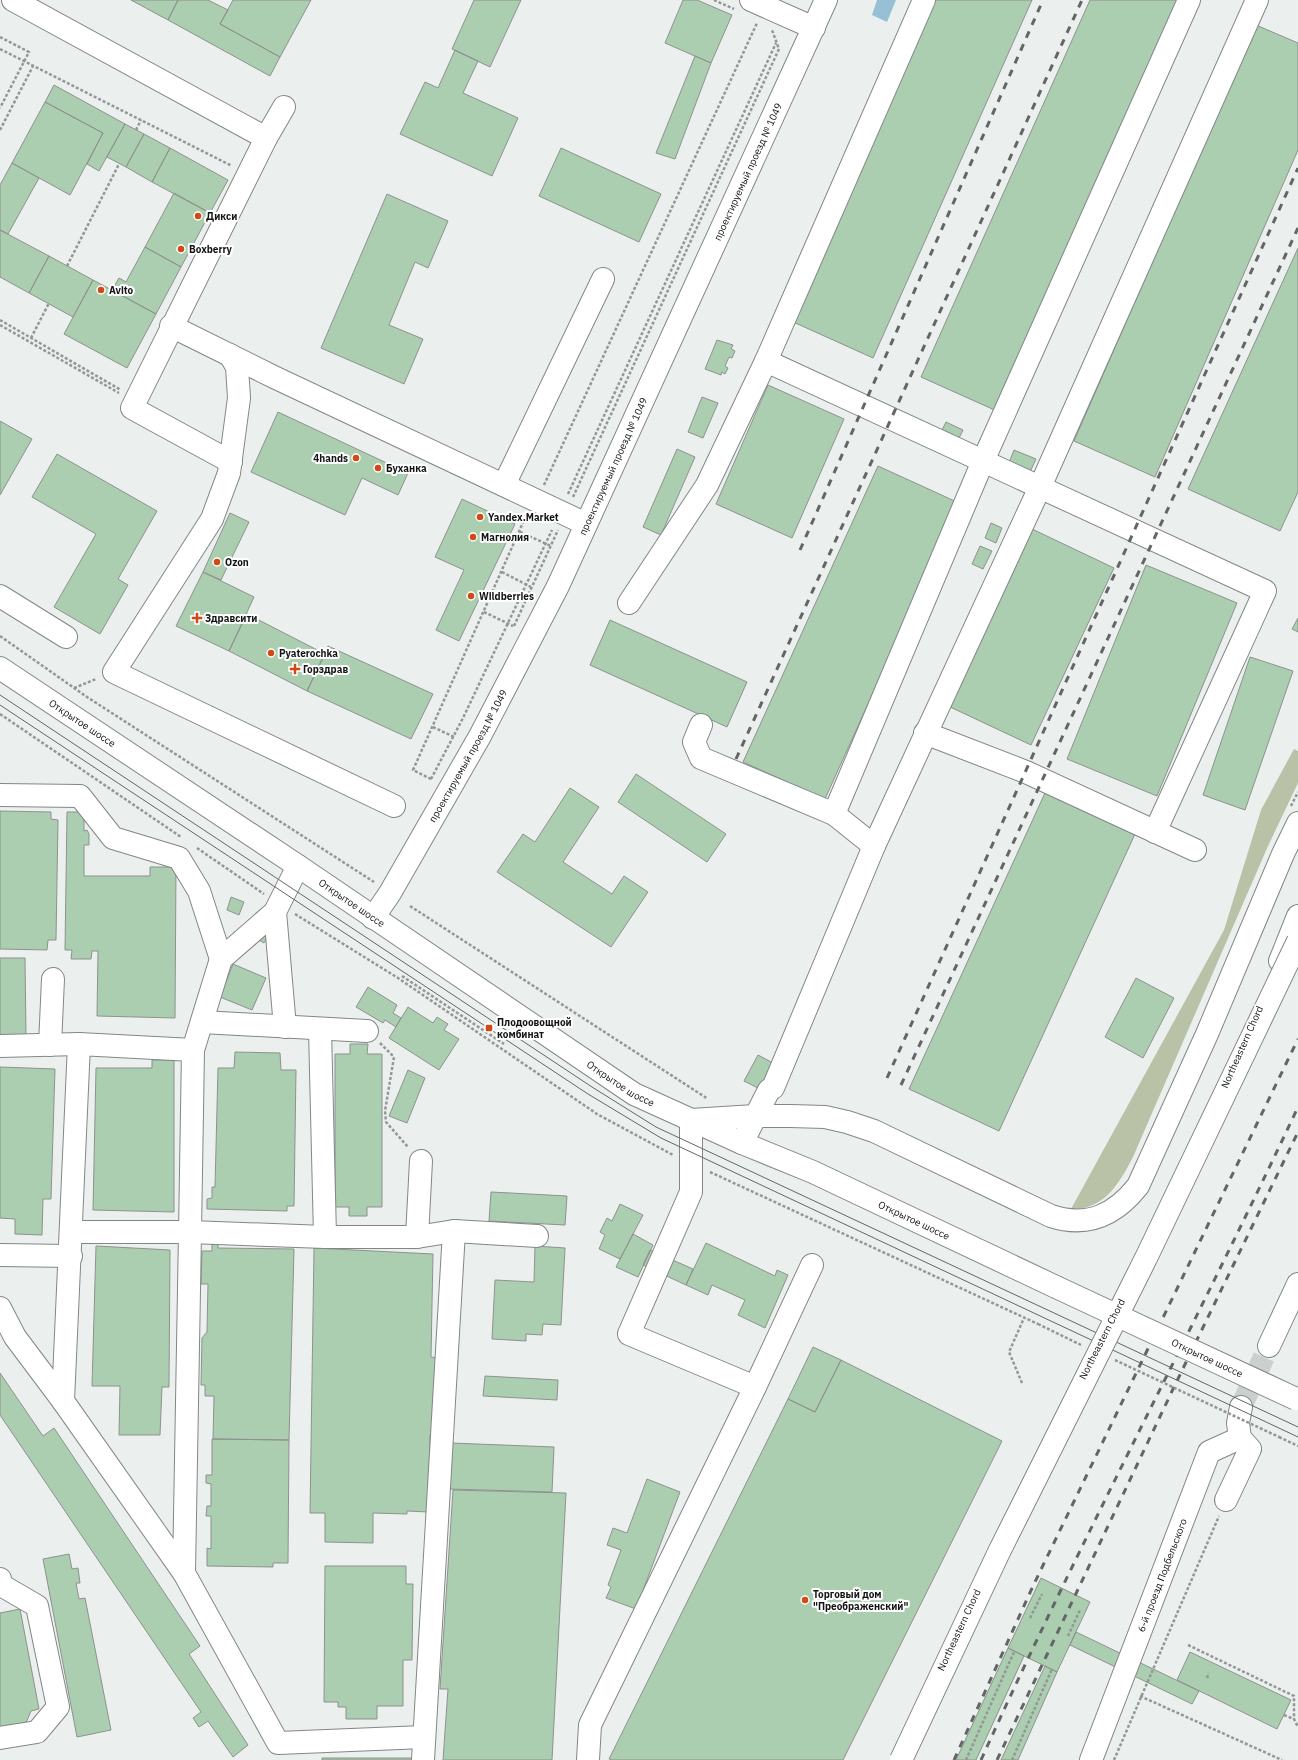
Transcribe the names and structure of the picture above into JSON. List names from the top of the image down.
{
  "streets": {
    "street": [
      "проектируемый проезд № 1049",
      "Открытое шоссе",
      "Northeastern Chord",
      "6-й проезд Подбельского"
    ]
  },
  "crossings": [
    ["проектируемый проезд № 1049", "Открытое шоссе"]
  ],
  "places": {
    "other": [
      "Дикси",
      "Boxberry",
      "Avito",
      "4hands",
      "Буханка",
      "Yandex.Market",
      "Магнолия",
      "Ozon",
      "Wildberries",
      "Pyaterochka",
      "Торговый дом \"Преображенский\""
    ],
    "health": ["Здравсити", "Горздрав"],
    "transit": ["Плодоовощной комбинат"]
  }
}
